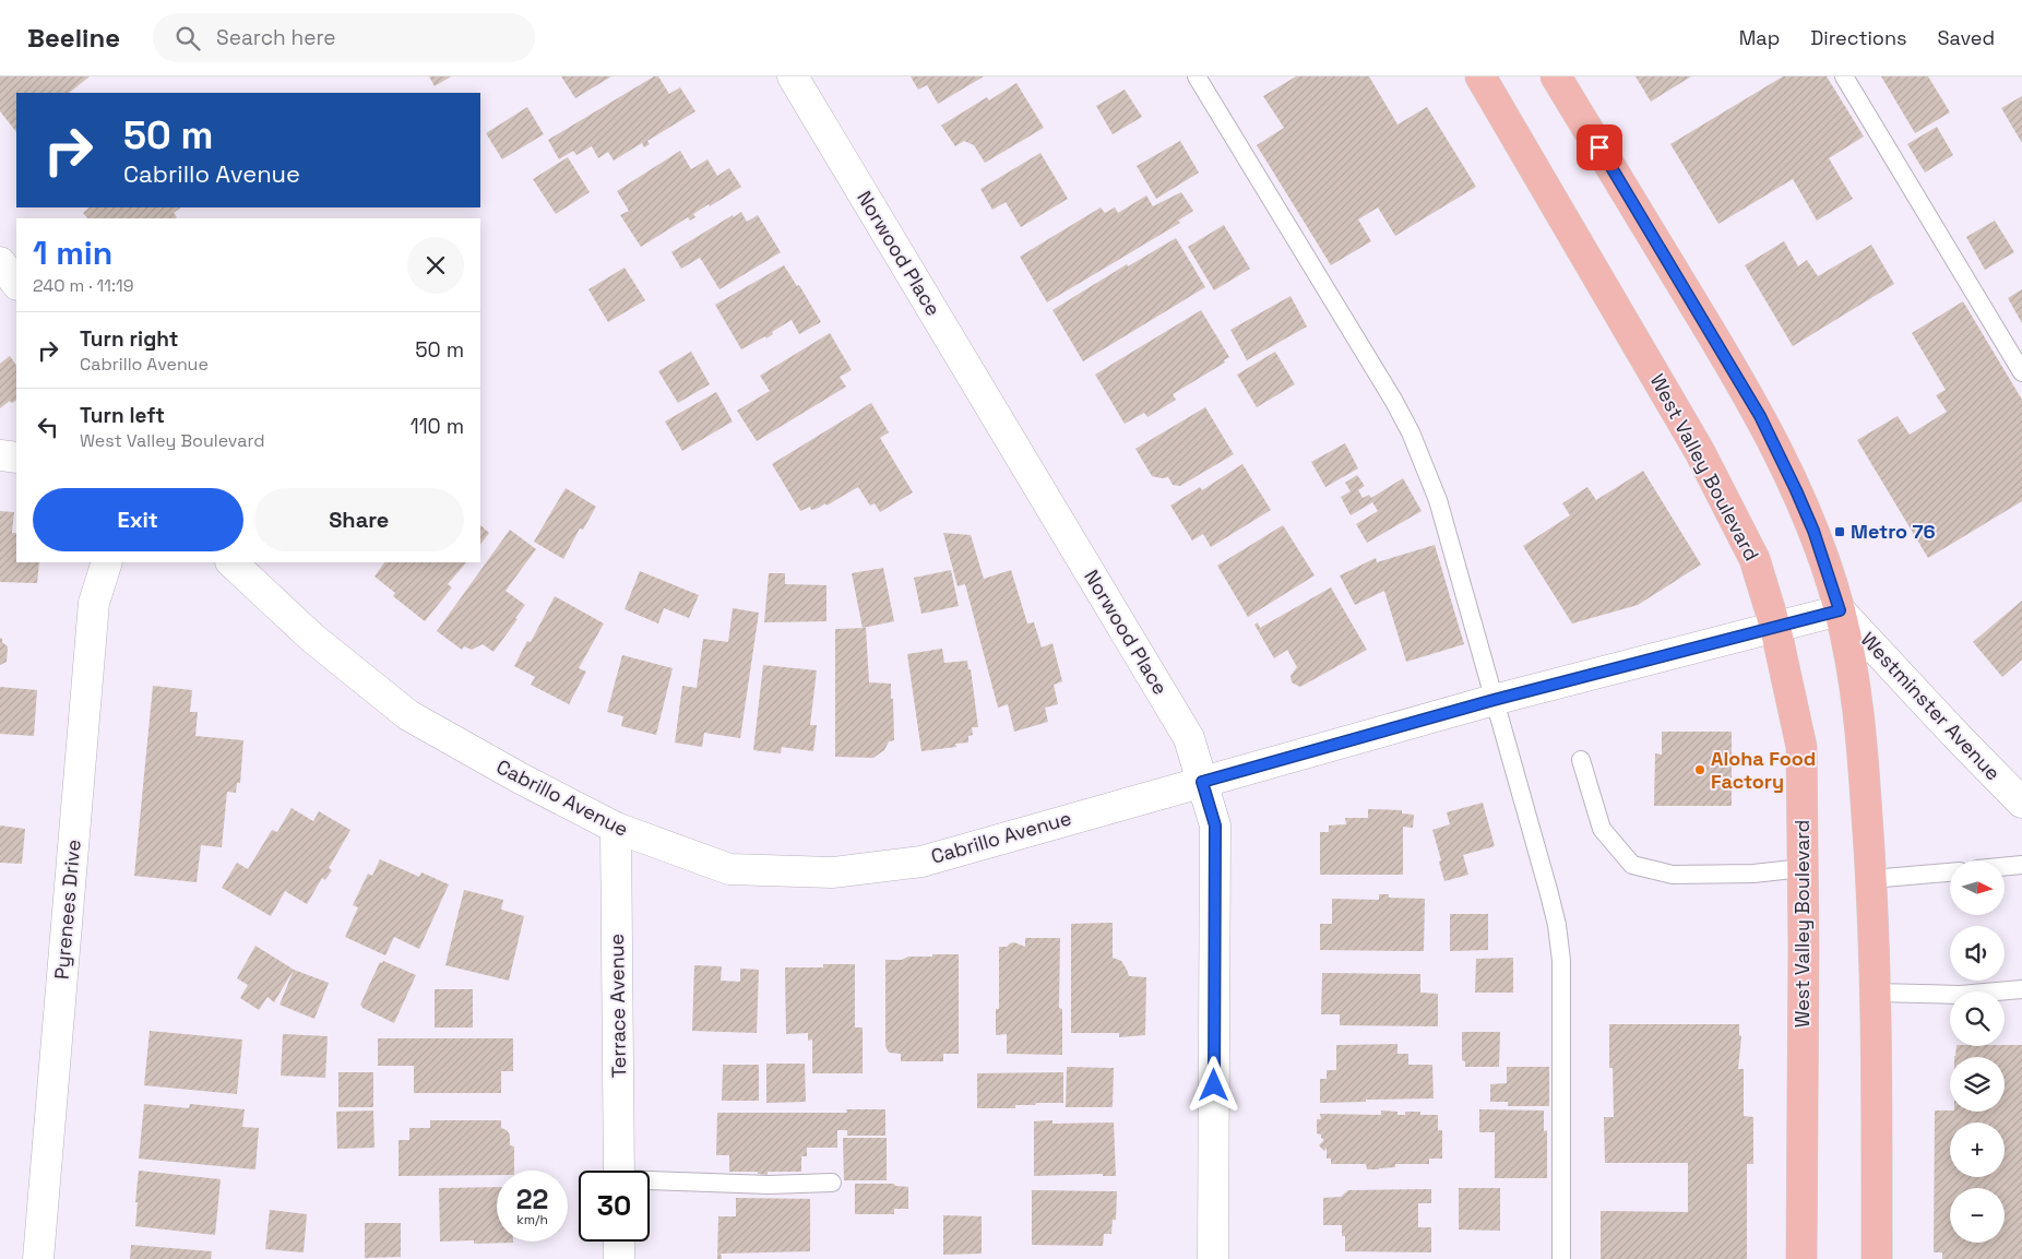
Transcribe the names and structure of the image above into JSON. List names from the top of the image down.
{
  "streets": {
    "main road": ["West Valley Boulevard"],
    "street": [
      "Norwood Place",
      "Westminster Avenue",
      "Cabrillo Avenue",
      "Pyrenees Drive",
      "Terrace Avenue"
    ]
  },
  "crossings": [
    ["Norwood Place", "Cabrillo Avenue"],
    ["West Valley Boulevard", "Cabrillo Avenue"],
    ["Westminster Avenue", "Cabrillo Avenue"],
    ["Cabrillo Avenue", "Terrace Avenue"]
  ],
  "places": {
    "transit": ["Metro 76"],
    "other": ["Aloha Food Factory"]
  },
  "north": "right",
  "page": {
    "header": "Beeline",
    "search": "Search here",
    "nav": ["Map", "Directions", "Saved"],
    "turn": ["50 m", "Cabrillo Avenue"],
    "heading": ["1 min", "240 m · 11:19"],
    "list": [
      {
        "name": "Turn right",
        "note": "Cabrillo Avenue",
        "value": "50 m"
      },
      {
        "name": "Turn left",
        "note": "West Valley Boulevard",
        "value": "110 m"
      }
    ],
    "buttons": ["Exit", "Share"],
    "map_buttons": ["+", "−"],
    "speed": "22 km/h",
    "limit": "30"
  }
}
